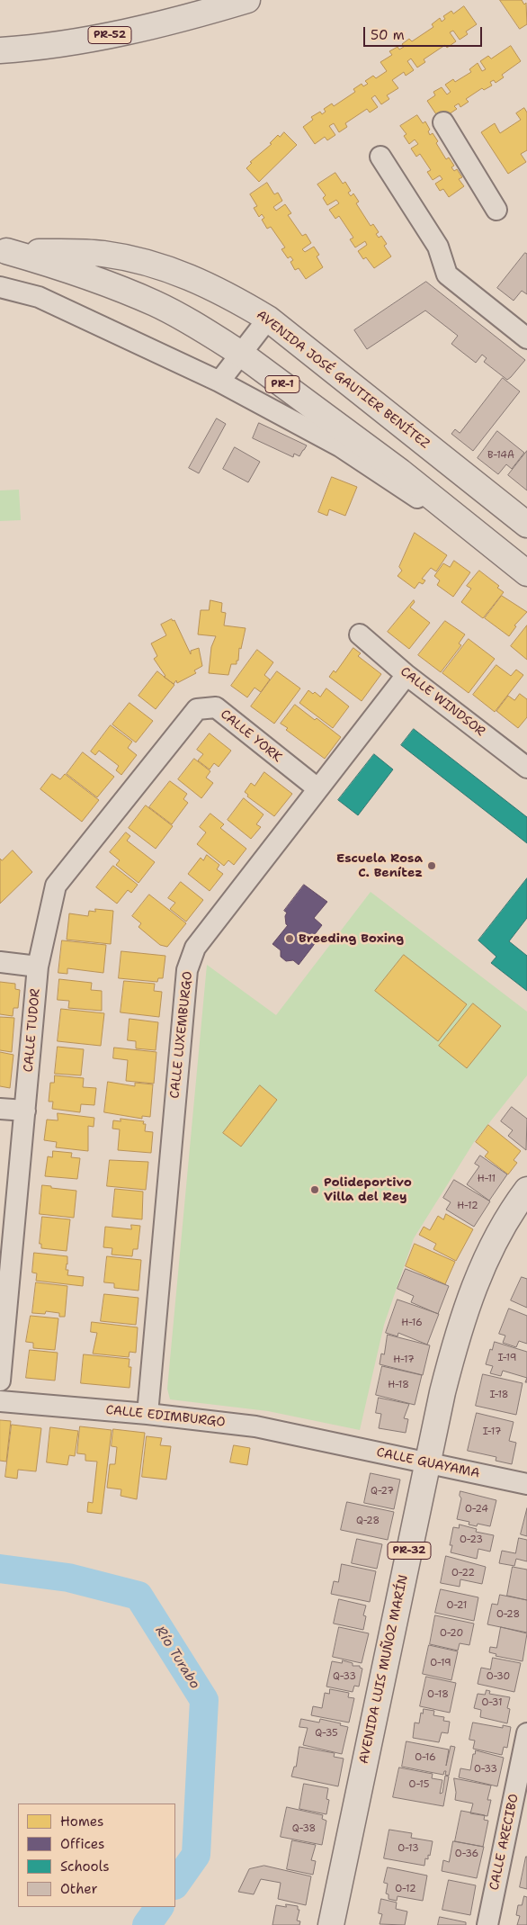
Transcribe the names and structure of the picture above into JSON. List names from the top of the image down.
{
  "streets": {
    "main road": [
      "PR-52",
      "AVENIDA JOSÉ GAUTIER BENÍTEZ",
      "PR-1",
      "PR-32",
      "AVENIDA LUIS MUÑOZ MARÍN"
    ],
    "street": [
      "CALLE WINDSOR",
      "CALLE YORK",
      "CALLE TUDOR",
      "CALLE LUXEMBURGO",
      "CALLE EDIMBURGO",
      "CALLE GUAYAMA",
      "CALLE ARECIBO"
    ]
  },
  "crossings": [
    ["CALLE WINDSOR", "CALLE LUXEMBURGO"],
    ["CALLE YORK", "CALLE TUDOR"],
    ["CALLE YORK", "CALLE LUXEMBURGO"],
    ["CALLE LUXEMBURGO", "CALLE EDIMBURGO"],
    ["CALLE EDIMBURGO", "CALLE GUAYAMA"],
    ["CALLE GUAYAMA", "AVENIDA LUIS MUÑOZ MARÍN"]
  ],
  "water": ["Río Turabo"],
  "places": ["Escuela Rosa C. Benítez", "Breeding Boxing", "Polideportivo Villa del Rey"],
  "house_numbers": [
    "B-14A",
    "H-11",
    "H-12",
    "H-16",
    "I-19",
    "H-17",
    "H-18",
    "I-18",
    "I-17",
    "Q-27",
    "O-24",
    "Q-28",
    "O-23",
    "O-22",
    "O-21",
    "O-28",
    "O-20",
    "O-19",
    "Q-33",
    "O-30",
    "O-18",
    "O-31",
    "Q-35",
    "O-16",
    "O-33",
    "O-15",
    "Q-38",
    "O-13",
    "O-36",
    "O-12"
  ],
  "legend": [
    "Homes",
    "Offices",
    "Schools",
    "Other"
  ],
  "scale_bar": "50 m"
}
